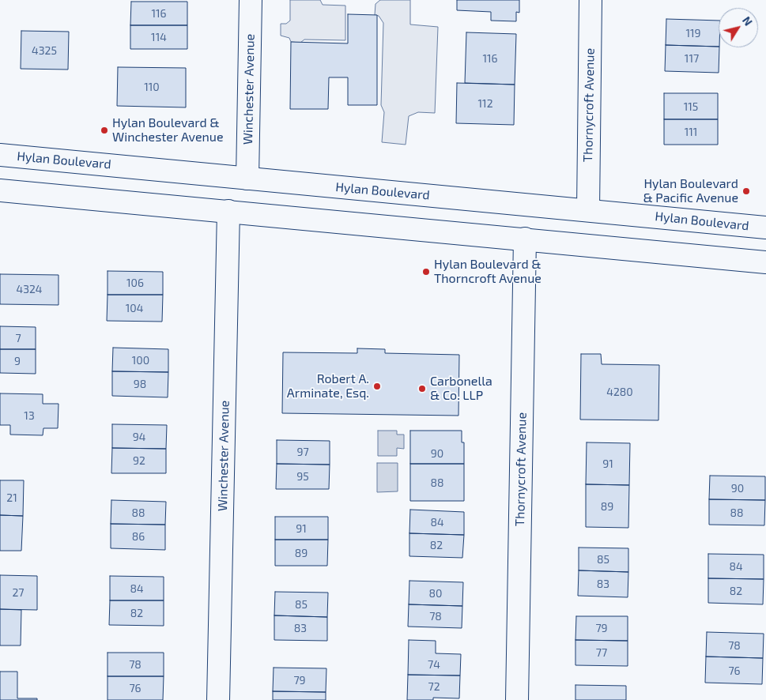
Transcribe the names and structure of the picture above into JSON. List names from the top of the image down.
{
  "streets": {
    "main road": ["Winchester Avenue", "Thornycroft Avenue", "Hylan Boulevard"]
  },
  "crossings": [
    ["Winchester Avenue", "Hylan Boulevard"],
    ["Thornycroft Avenue", "Hylan Boulevard"]
  ],
  "places": [
    "Hylan Boulevard & Winchester Avenue",
    "Hylan Boulevard & Pacific Avenue",
    "Hylan Boulevard & Thorncroft Avenue",
    "Robert A. Arminate, Esq.",
    "Carbonella & Co. LLP"
  ],
  "house_numbers": [
    "116",
    "119",
    "114",
    "4325",
    "116",
    "117",
    "110",
    "112",
    "115",
    "111",
    "106",
    "4324",
    "104",
    "7",
    "100",
    "9",
    "98",
    "4280",
    "13",
    "94",
    "97",
    "90",
    "92",
    "91",
    "95",
    "88",
    "90",
    "21",
    "89",
    "88",
    "88",
    "84",
    "91",
    "86",
    "82",
    "89",
    "85",
    "84",
    "83",
    "84",
    "82",
    "27",
    "80",
    "85",
    "82",
    "78",
    "83",
    "79",
    "78",
    "77",
    "78",
    "74",
    "76",
    "79",
    "72",
    "76"
  ],
  "north": "top right"
}
